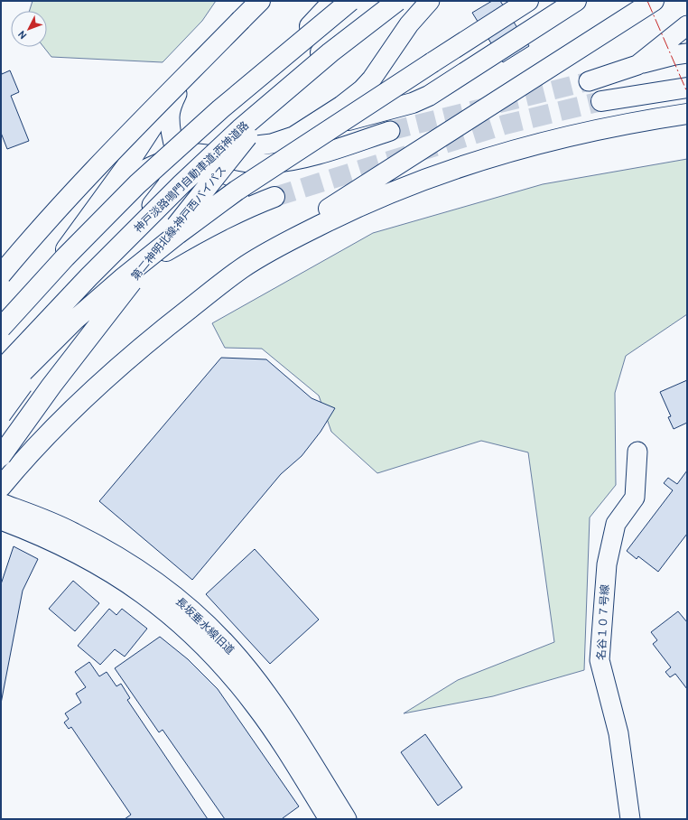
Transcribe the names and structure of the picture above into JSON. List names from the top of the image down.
{
  "streets": {
    "highway": ["神戸淡路鳴門自動車道;西神道路", "第二神明北線;神戸西バイパス"],
    "street": ["名谷１０７号線", "長坂垂水線旧道"]
  },
  "north": "bottom left"
}
